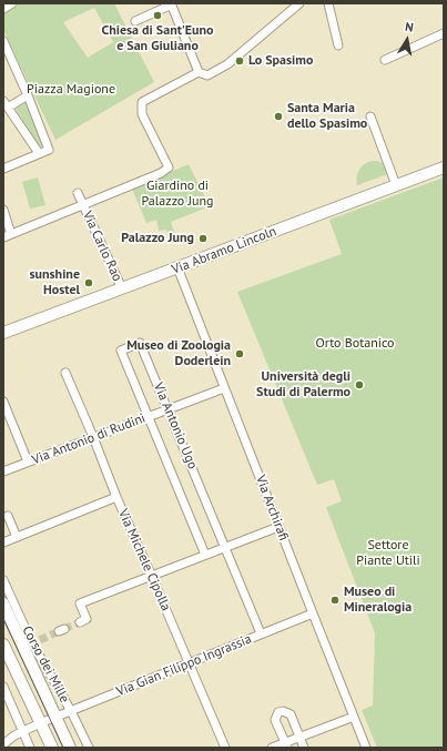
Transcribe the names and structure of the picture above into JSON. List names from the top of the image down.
{
  "streets": {
    "street": [
      "Via Carlo Rao",
      "Via Abramo Lincoln",
      "Via Antonio Ugo",
      "Via Antonio di Rudinì",
      "Via Archirafi",
      "Via Michele Cipolla",
      "Corso dei Mille",
      "Via Gian Filippo Ingrassia"
    ]
  },
  "crossings": [
    ["Via Carlo Rao", "Via Abramo Lincoln"],
    ["Via Abramo Lincoln", "Via Archirafi"],
    ["Via Antonio Ugo", "Via Antonio di Rudinì"],
    ["Via Antonio Ugo", "Via Gian Filippo Ingrassia"],
    ["Via Antonio di Rudinì", "Via Archirafi"],
    ["Via Antonio di Rudinì", "Via Michele Cipolla"],
    ["Via Archirafi", "Via Gian Filippo Ingrassia"],
    ["Via Michele Cipolla", "Via Gian Filippo Ingrassia"],
    ["Corso dei Mille", "Via Gian Filippo Ingrassia"]
  ],
  "parks": [
    "Piazza Magione",
    "Giardino di Palazzo Jung",
    "Orto Botanico",
    "Settore Piante Utili"
  ],
  "places": [
    "Chiesa di Sant'Euno e San Giuliano",
    "Lo Spasimo",
    "Santa Maria dello Spasimo",
    "Palazzo Jung",
    "sunshine Hostel",
    "Museo di Zoologia Doderlein",
    "Università degli Studi di Palermo",
    "Museo di Mineralogia"
  ],
  "north": "top"
}
